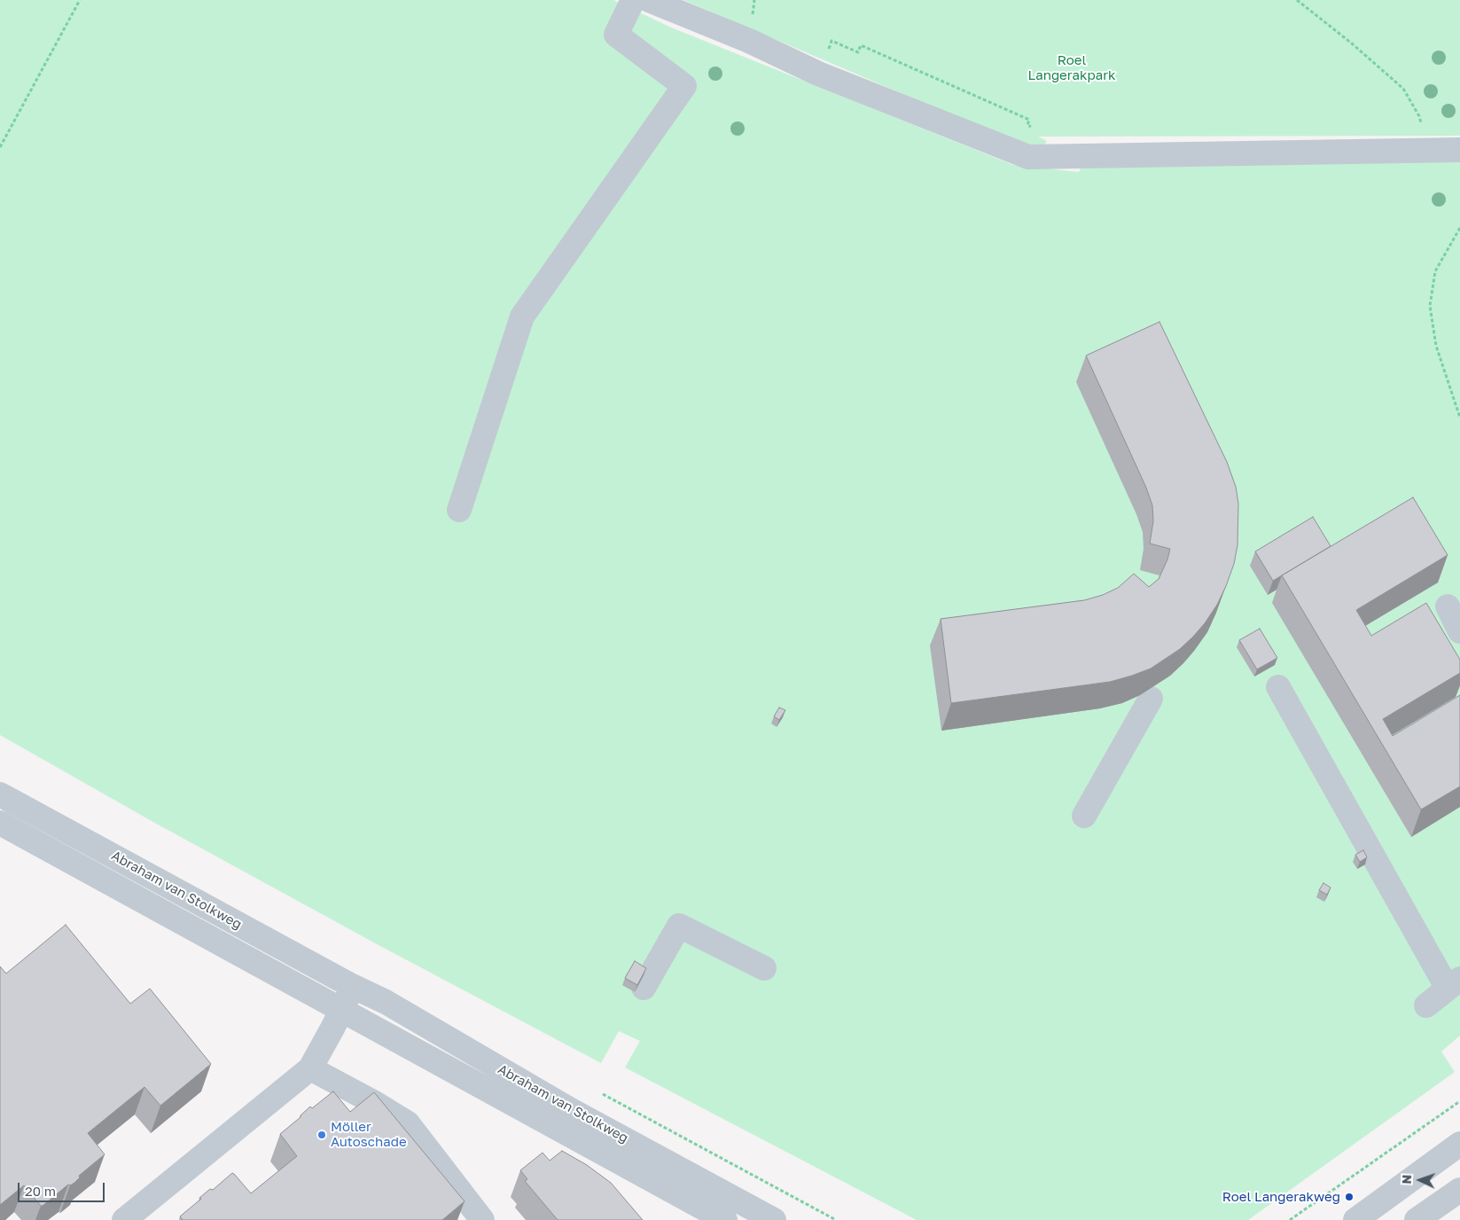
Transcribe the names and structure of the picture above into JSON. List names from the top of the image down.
{
  "streets": {
    "street": ["Abraham van Stolkweg"]
  },
  "parks": ["Roel Langerakpark"],
  "places": ["Möller Autoschade", "Roel Langerakweg"],
  "scale_bar": "20 m",
  "north": "left"
}
